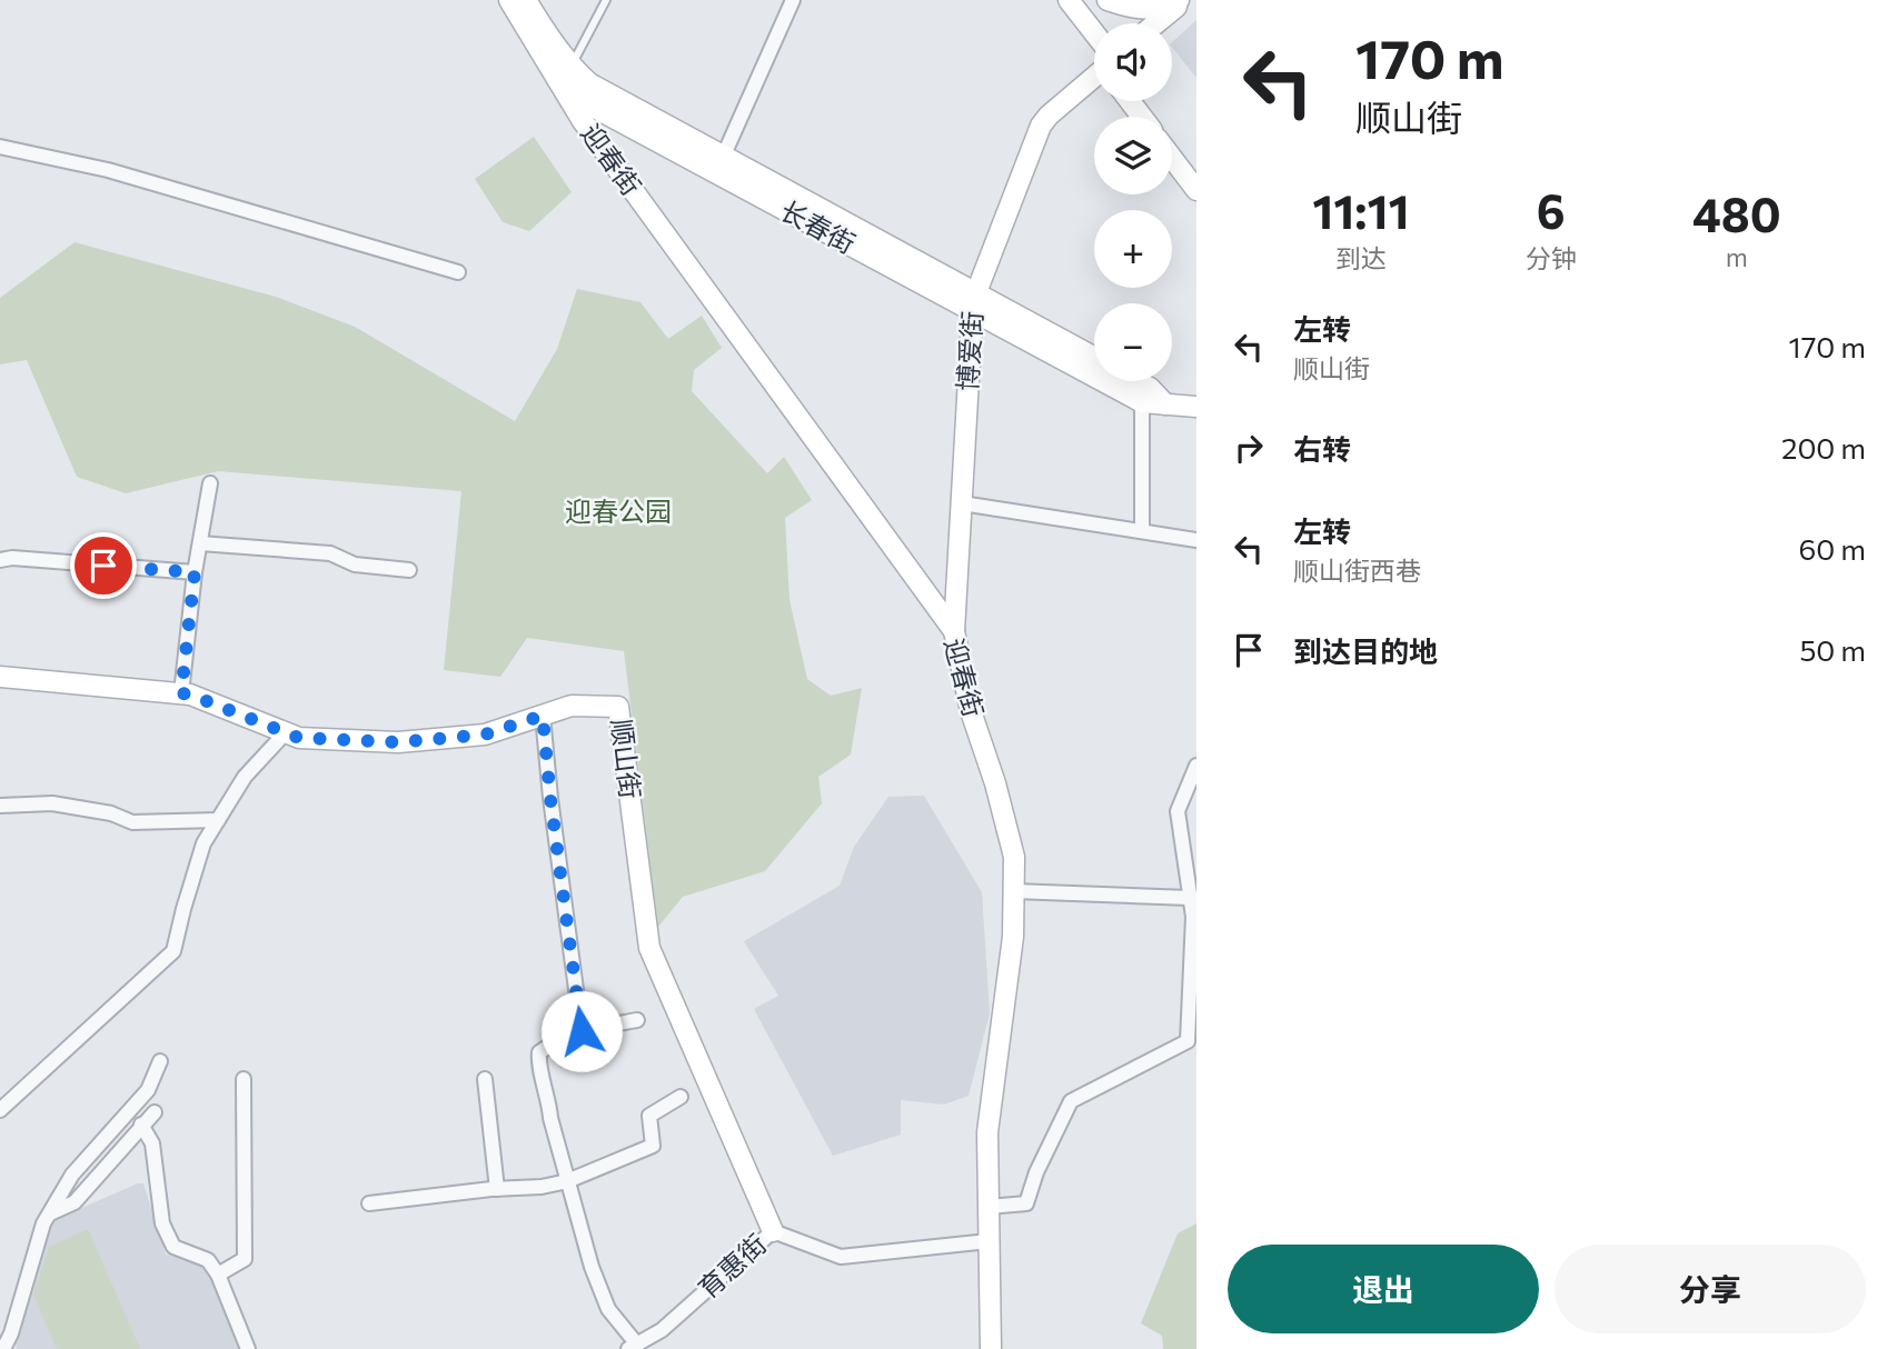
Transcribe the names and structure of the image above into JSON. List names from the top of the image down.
{
  "streets": {
    "street": [
      "迎春街",
      "长春街",
      "博爱街",
      "顺山街",
      "育惠街"
    ]
  },
  "crossings": [
    ["迎春街", "长春街"],
    ["迎春街", "博爱街"],
    ["迎春街", "育惠街"],
    ["长春街", "博爱街"],
    ["顺山街", "育惠街"]
  ],
  "parks": ["迎春公园"],
  "page": {
    "turn": ["170 m", "顺山街"],
    "map_buttons": ["+", "−"],
    "eta": [
      "11:11",
      "到达",
      "6",
      "分钟",
      "480",
      "m"
    ],
    "list": [
      {
        "name": "左转",
        "note": "顺山街",
        "value": "170 m"
      },
      {
        "name": "右转",
        "value": "200 m"
      },
      {
        "name": "左转",
        "note": "顺山街西巷",
        "value": "60 m"
      },
      {
        "name": "到达目的地",
        "value": "50 m"
      }
    ],
    "buttons": ["退出", "分享"]
  }
}
